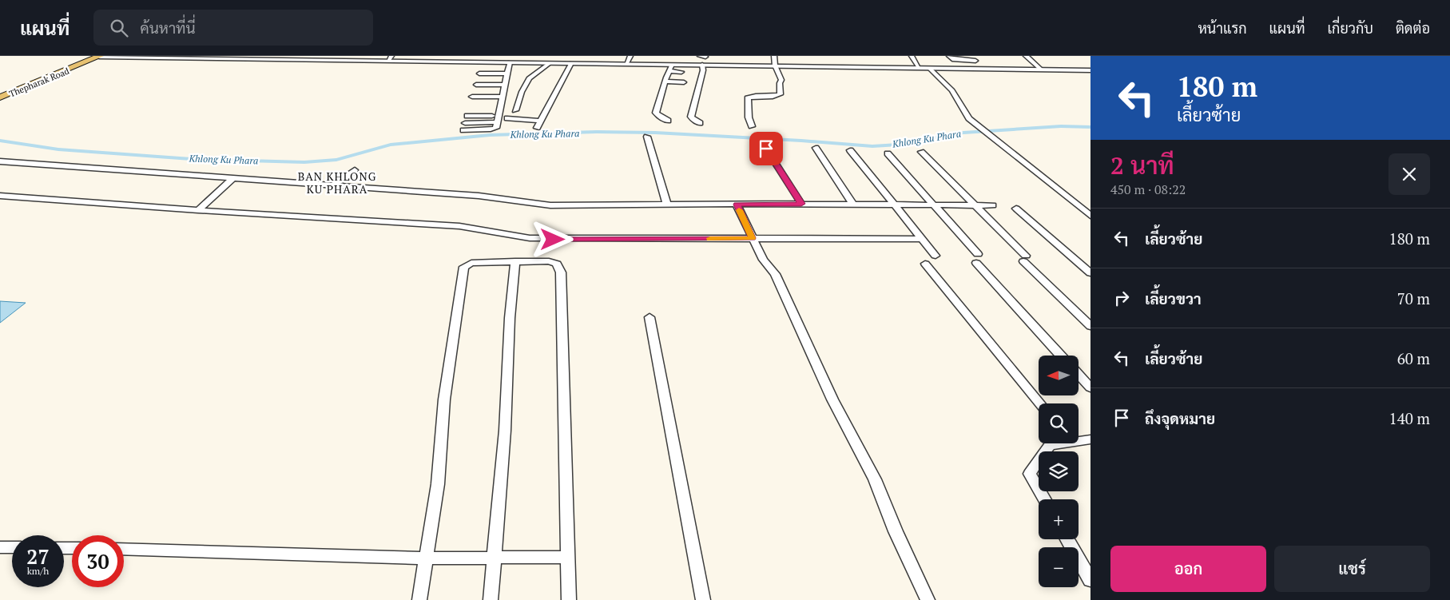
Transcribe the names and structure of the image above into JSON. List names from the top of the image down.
{
  "streets": {
    "main road": ["Thepharak Road"]
  },
  "districts": ["BAN KHLONG KU PHARA"],
  "water": ["Khlong Ku Phara"],
  "north": "left",
  "page": {
    "header": "แผนที่",
    "search": "ค้นหาที่นี่",
    "nav": [
      "หน้าแรก",
      "แผนที่",
      "เกี่ยวกับ",
      "ติดต่อ"
    ],
    "turn": ["180 m", "เลี้ยวซ้าย"],
    "heading": ["2 นาที", "450 m · 08:22"],
    "list": [
      {
        "name": "เลี้ยวซ้าย",
        "value": "180 m"
      },
      {
        "name": "เลี้ยวขวา",
        "value": "70 m"
      },
      {
        "name": "เลี้ยวซ้าย",
        "value": "60 m"
      },
      {
        "name": "ถึงจุดหมาย",
        "value": "140 m"
      }
    ],
    "map_buttons": ["+", "−"],
    "speed": "27 km/h",
    "limit": "30",
    "buttons": ["ออก", "แชร์"]
  }
}
